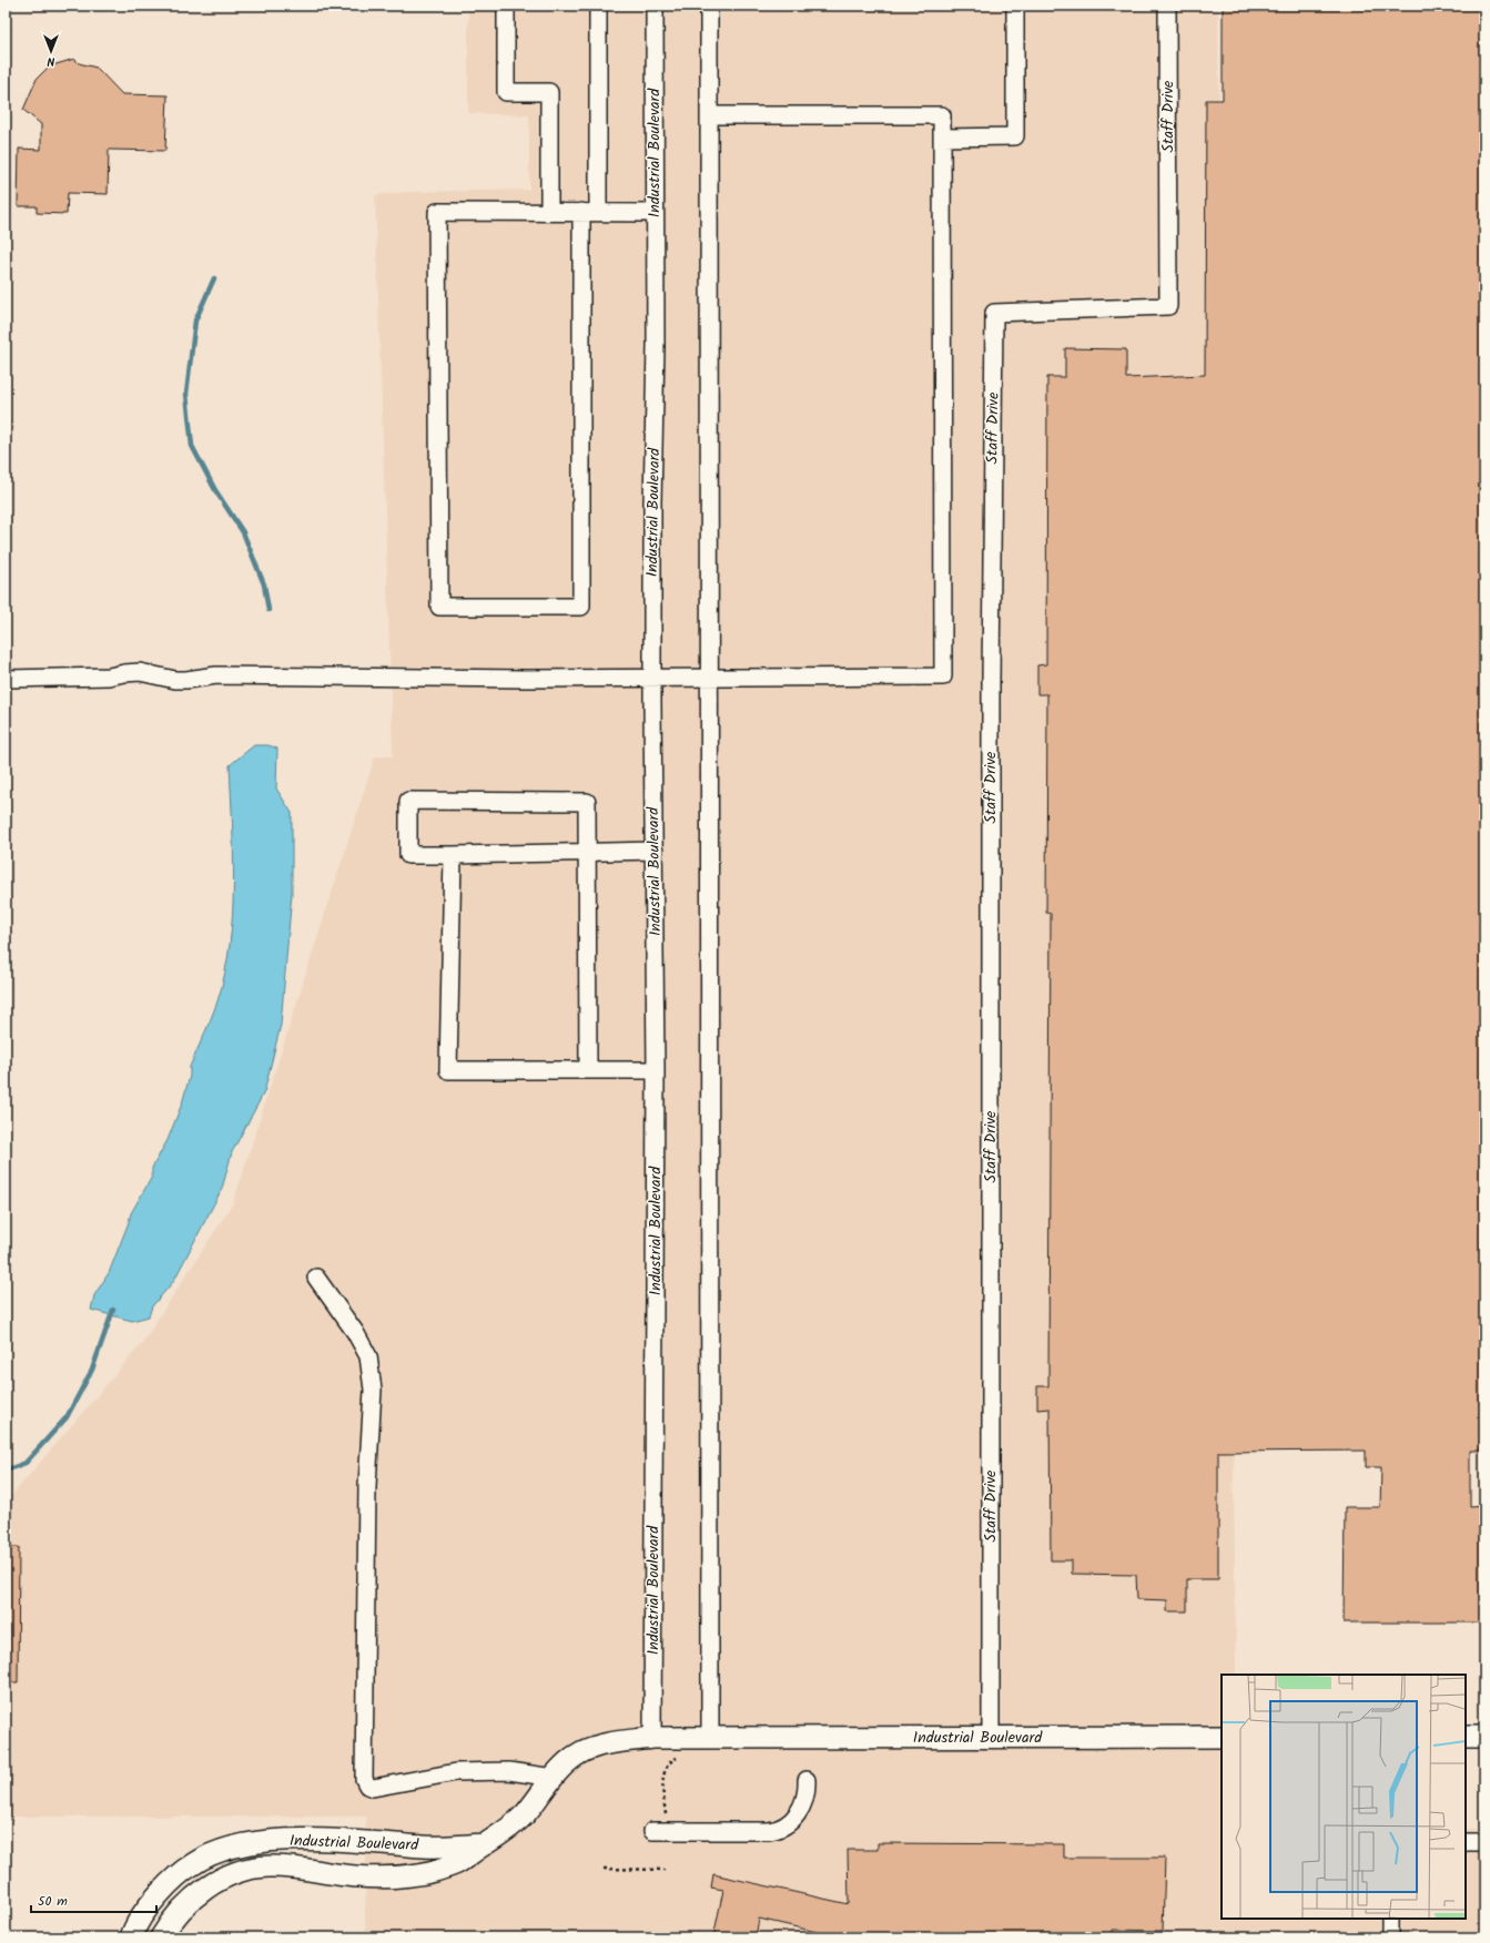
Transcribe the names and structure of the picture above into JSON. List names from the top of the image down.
{
  "streets": {
    "main road": ["Industrial Boulevard"],
    "street": ["Staff Drive"]
  },
  "crossings": [
    ["Staff Drive", "Industrial Boulevard"]
  ],
  "scale_bar": "50 m",
  "north": "bottom"
}
